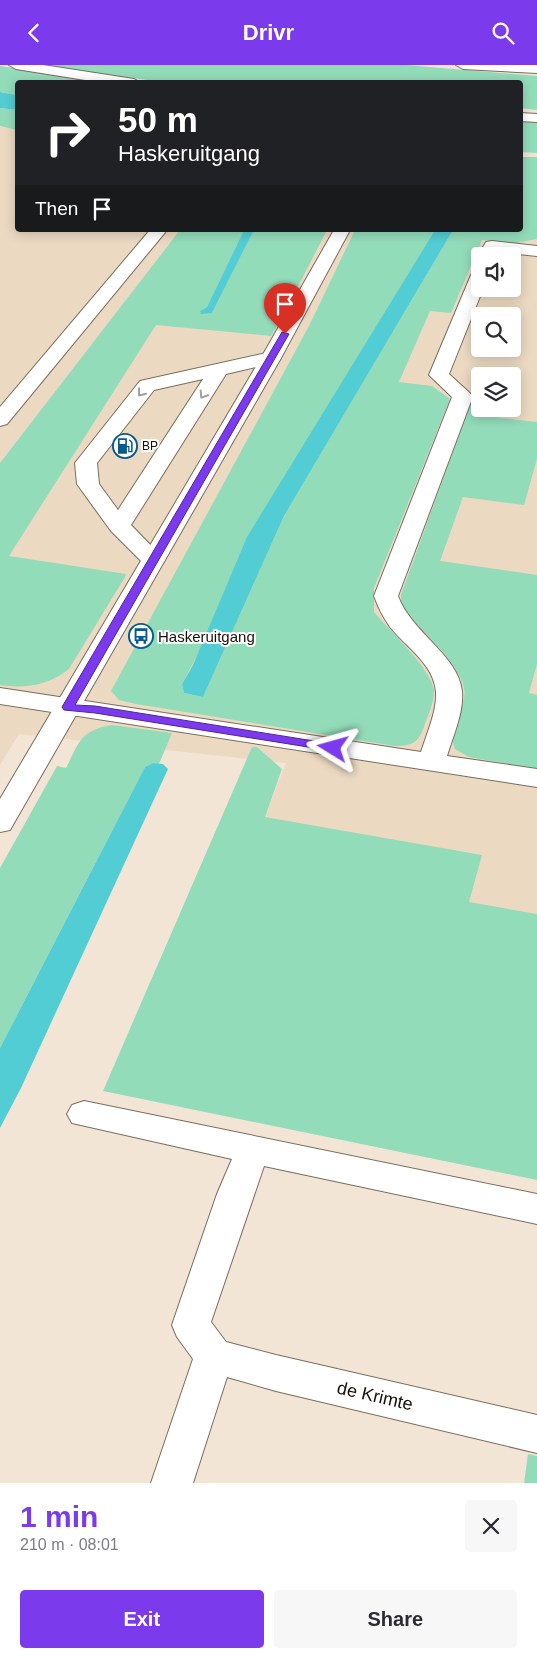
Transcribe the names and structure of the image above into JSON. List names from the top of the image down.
{
  "streets": {
    "main road": ["de Krimte"]
  },
  "places": {
    "fuel station": ["BP"],
    "bus stop": ["Haskeruitgang"]
  },
  "page": {
    "header": "Drivr",
    "turn": ["50 m", "Haskeruitgang"],
    "then": "Then",
    "heading": ["1 min", "210 m · 08:01"],
    "buttons": ["Exit", "Share"]
  }
}
